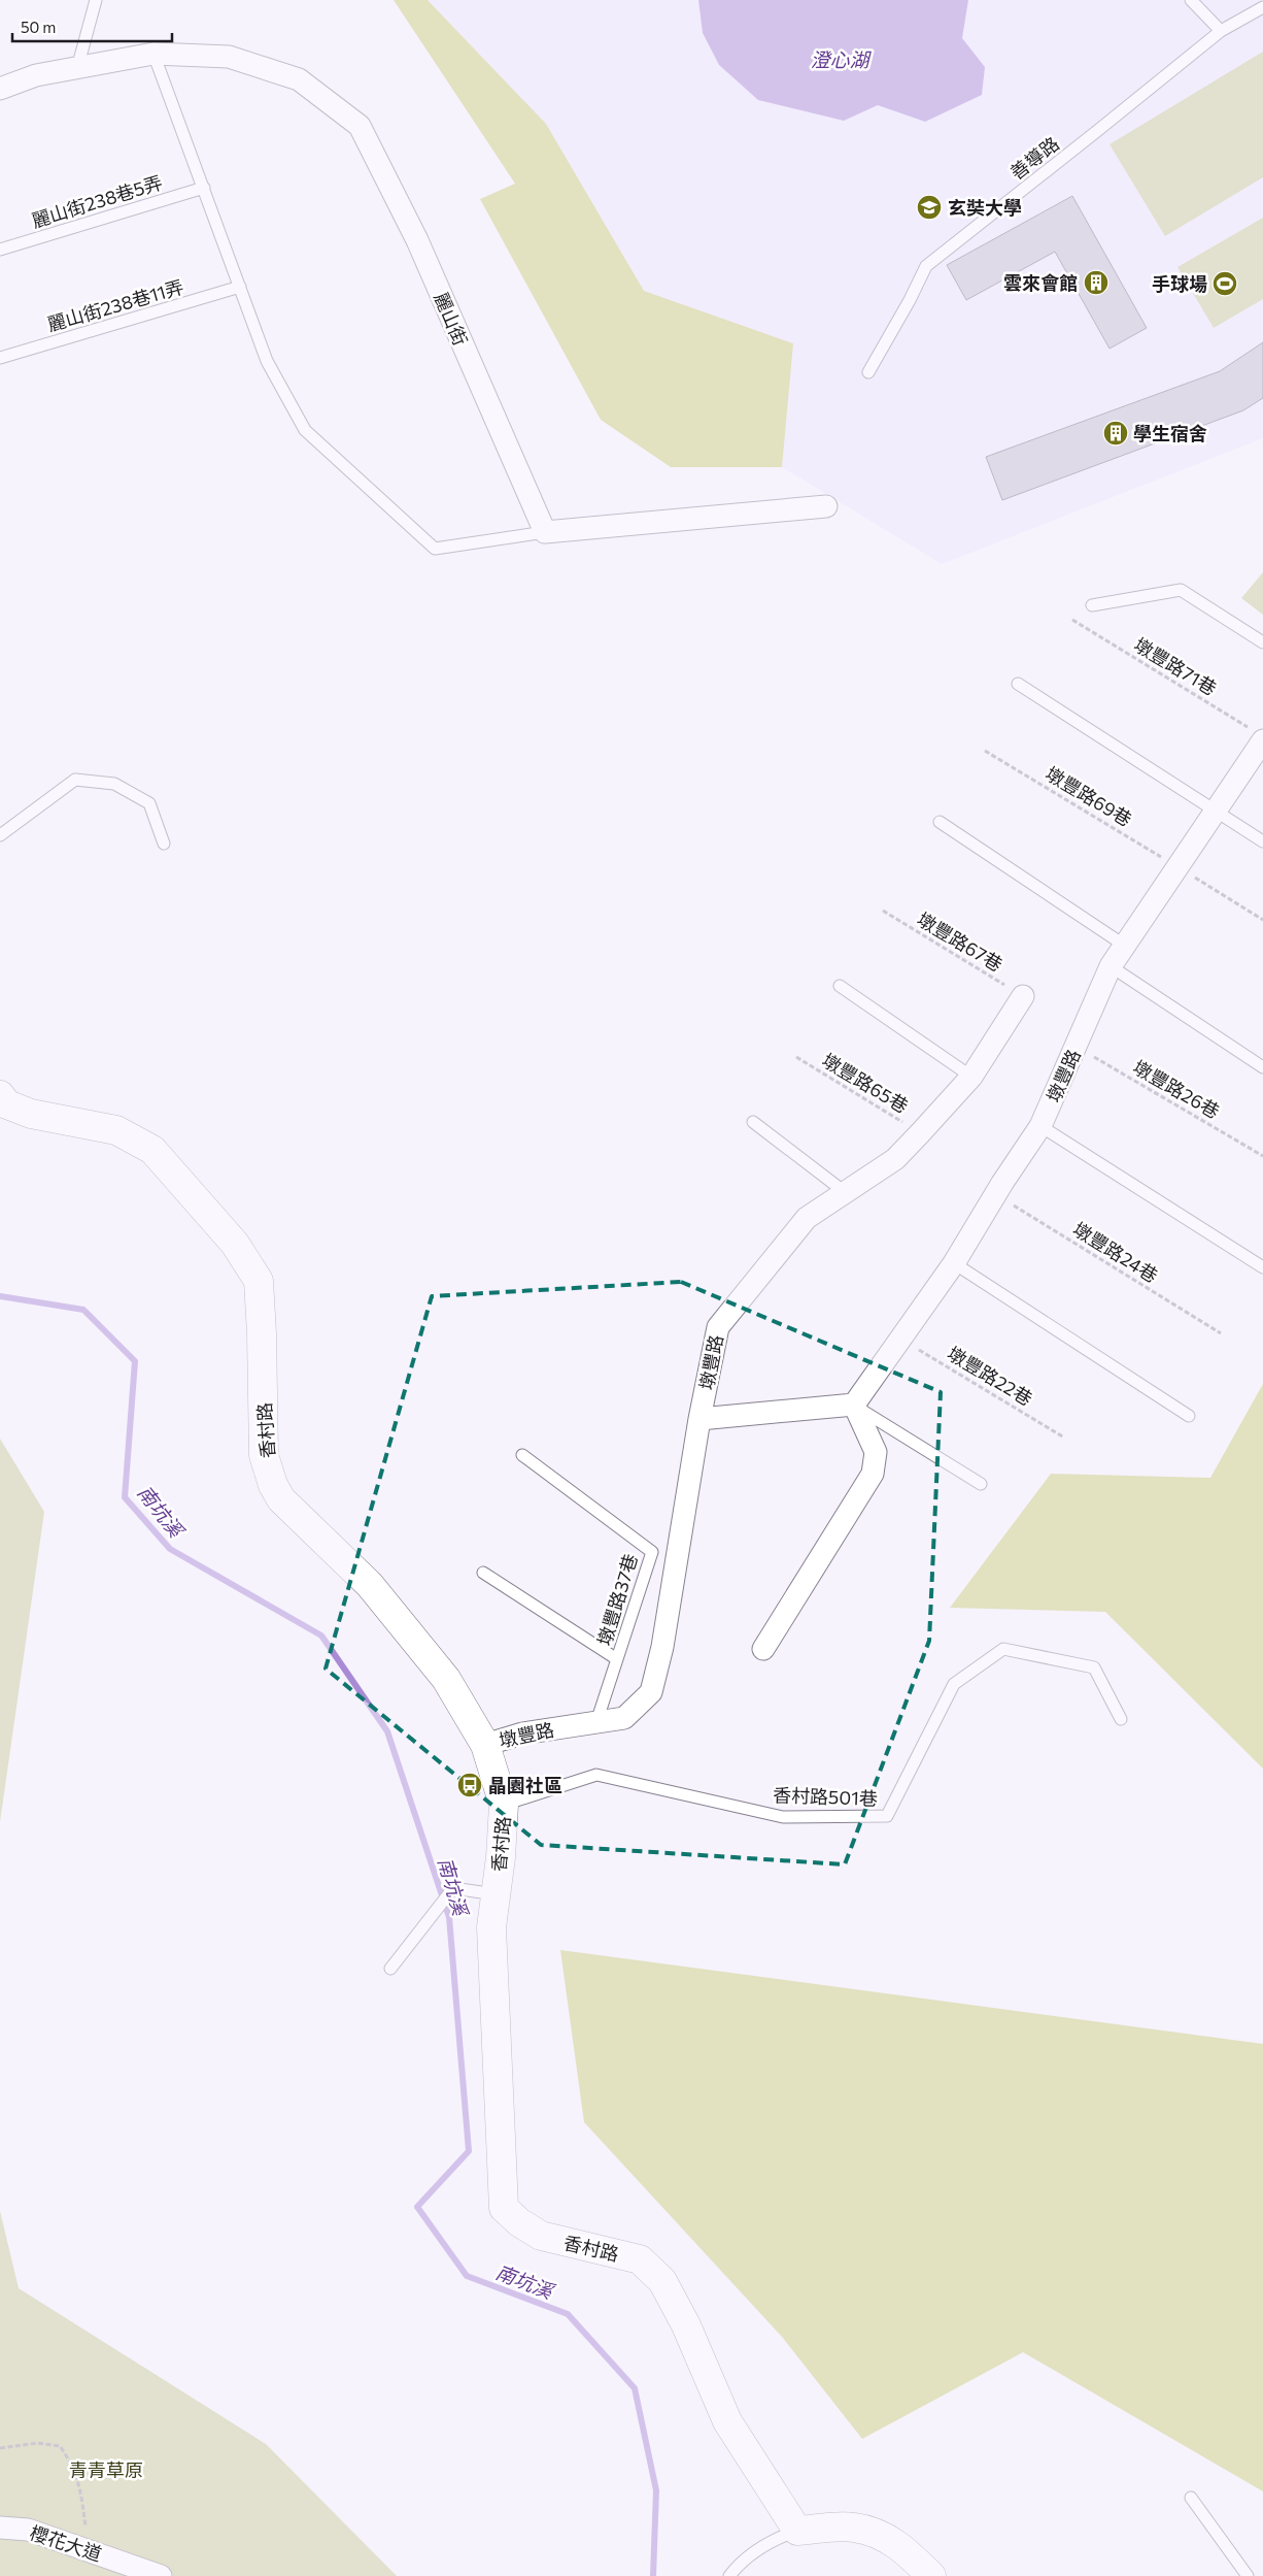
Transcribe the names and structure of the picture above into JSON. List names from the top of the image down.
{
  "streets": {
    "street": [
      "麗山街",
      "墩豐路",
      "香村路",
      "櫻花大道"
    ],
    "lane": [
      "善導路",
      "麗山街238巷5弄",
      "麗山街238巷11弄",
      "墩豐路37巷",
      "香村路501巷"
    ],
    "path": [
      "墩豐路71巷",
      "墩豐路69巷",
      "墩豐路67巷",
      "墩豐路65巷",
      "墩豐路26巷",
      "墩豐路24巷",
      "墩豐路22巷"
    ]
  },
  "crossings": [
    ["墩豐路71巷", "墩豐路"],
    ["墩豐路69巷", "墩豐路"],
    ["墩豐路67巷", "墩豐路"],
    ["墩豐路", "墩豐路65巷"],
    ["墩豐路", "墩豐路26巷"],
    ["墩豐路", "墩豐路24巷"],
    ["墩豐路", "墩豐路22巷"],
    ["墩豐路", "香村路"],
    ["墩豐路", "墩豐路37巷"],
    ["香村路", "香村路501巷"]
  ],
  "water": ["澄心湖", "南坑溪"],
  "parks": ["青青草原"],
  "places": {
    "school or university": ["玄奘大學"],
    "building": ["雲來會館", "學生宿舍"],
    "sports": ["手球場"],
    "bus stop": ["晶園社區"]
  },
  "scale_bar": "50 m"
}
